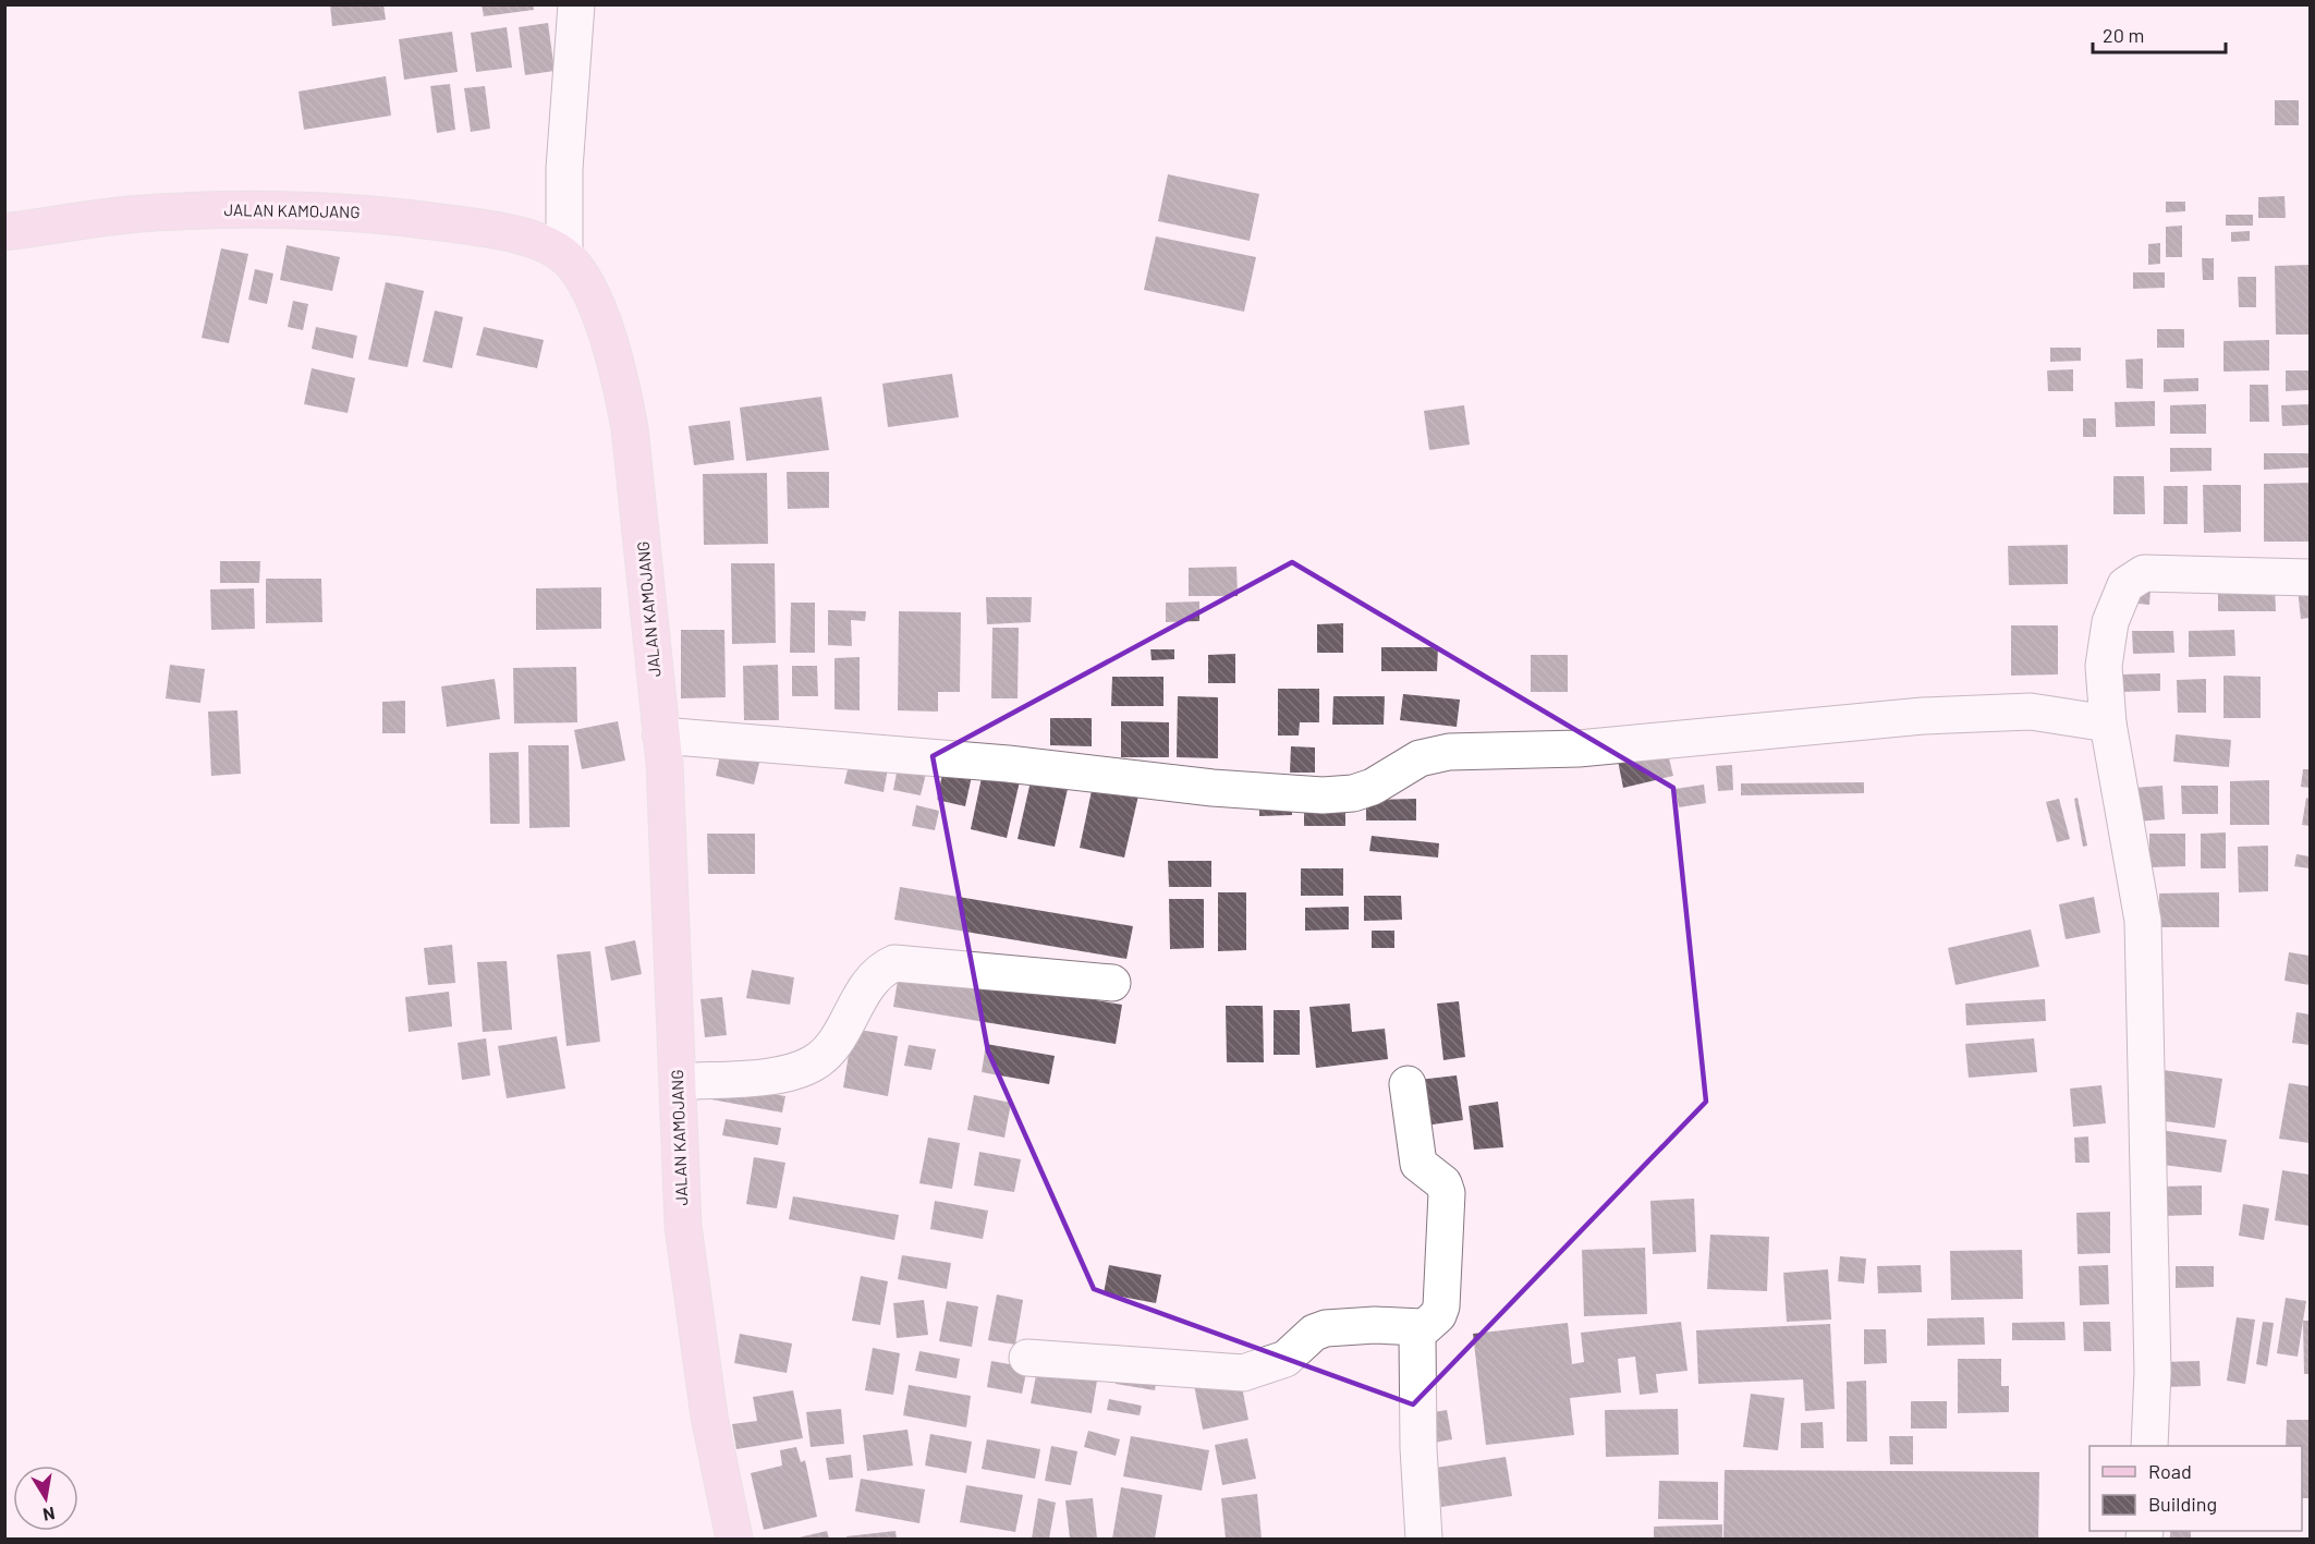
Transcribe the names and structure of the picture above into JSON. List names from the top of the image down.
{
  "streets": {
    "main road": ["JALAN KAMOJANG"]
  },
  "legend": ["Road", "Building"],
  "scale_bar": "20 m",
  "north": "bottom"
}
